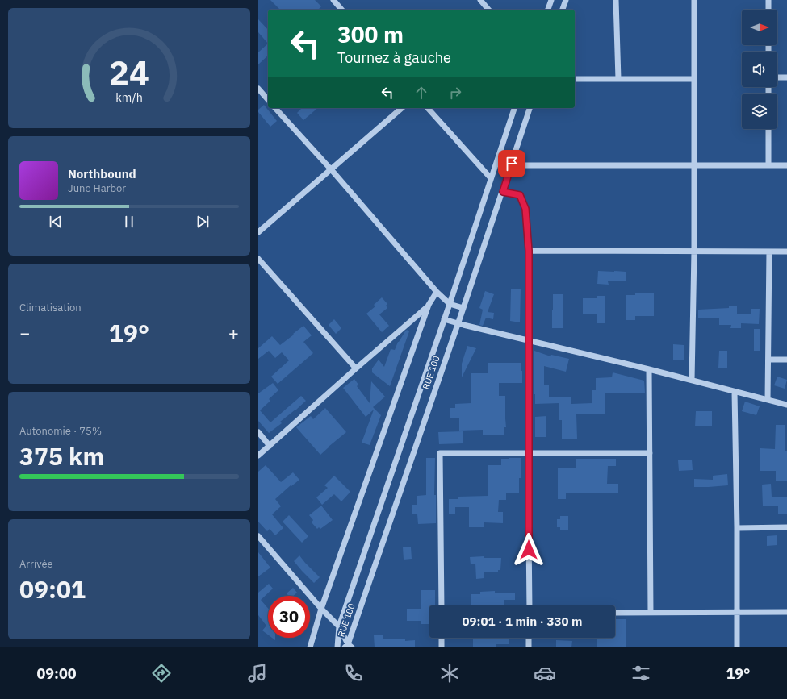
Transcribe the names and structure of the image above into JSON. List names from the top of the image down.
{
  "streets": {
    "street": ["RUE 100"]
  },
  "north": "right",
  "page": {
    "turn": ["300 m", "Tournez à gauche"],
    "song": ["Northbound", "June Harbor"],
    "tile": [
      "Climatisation",
      ["Autonomie · 75%", "375 km"],
      ["Arrivée", "09:01"]
    ],
    "heat": ["−", "19°", "+"],
    "limit": "30",
    "trip": "09:01 · 1 min · 330 m",
    "tabs": ["09:00", "19°"],
    "gauge": ["24", "km/h"]
  }
}
